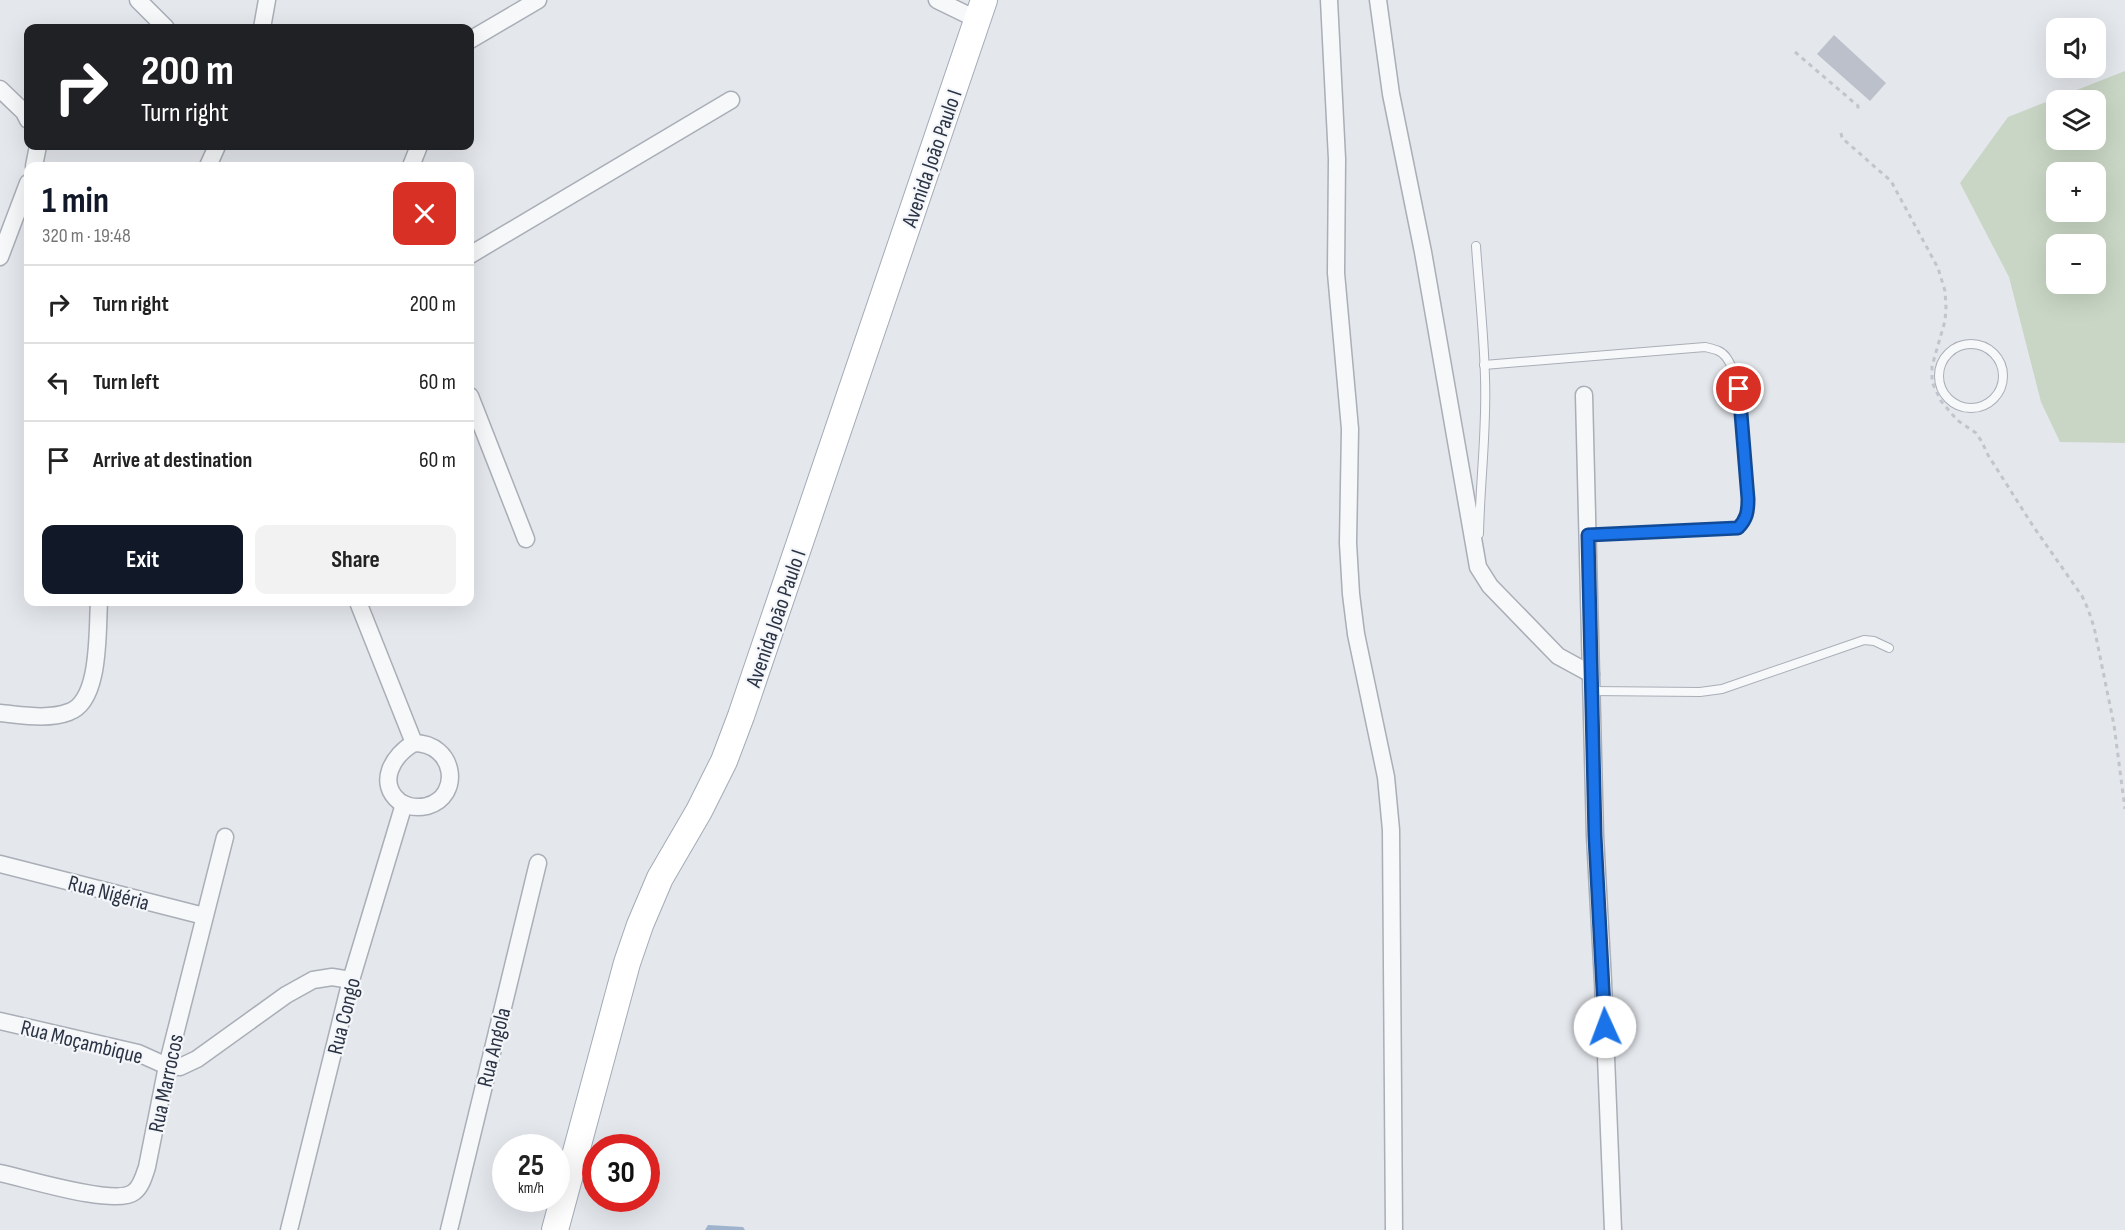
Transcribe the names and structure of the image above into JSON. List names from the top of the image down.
{
  "streets": {
    "main road": ["Avenida João Paulo I"],
    "street": [
      "Rua Nigéria",
      "Rua Congo",
      "Rua Moçambique",
      "Rua Angola",
      "Rua Marrocos"
    ]
  },
  "crossings": [
    ["Rua Nigéria", "Rua Marrocos"],
    ["Rua Congo", "Rua Moçambique"],
    ["Rua Moçambique", "Rua Marrocos"]
  ],
  "page": {
    "map_buttons": ["+", "−"],
    "turn": ["200 m", "Turn right"],
    "heading": ["1 min", "320 m · 19:48"],
    "list": [
      {
        "name": "Turn right",
        "value": "200 m"
      },
      {
        "name": "Turn left",
        "value": "60 m"
      },
      {
        "name": "Arrive at destination",
        "value": "60 m"
      }
    ],
    "buttons": ["Exit", "Share"],
    "speed": "25 km/h",
    "limit": "30"
  }
}
